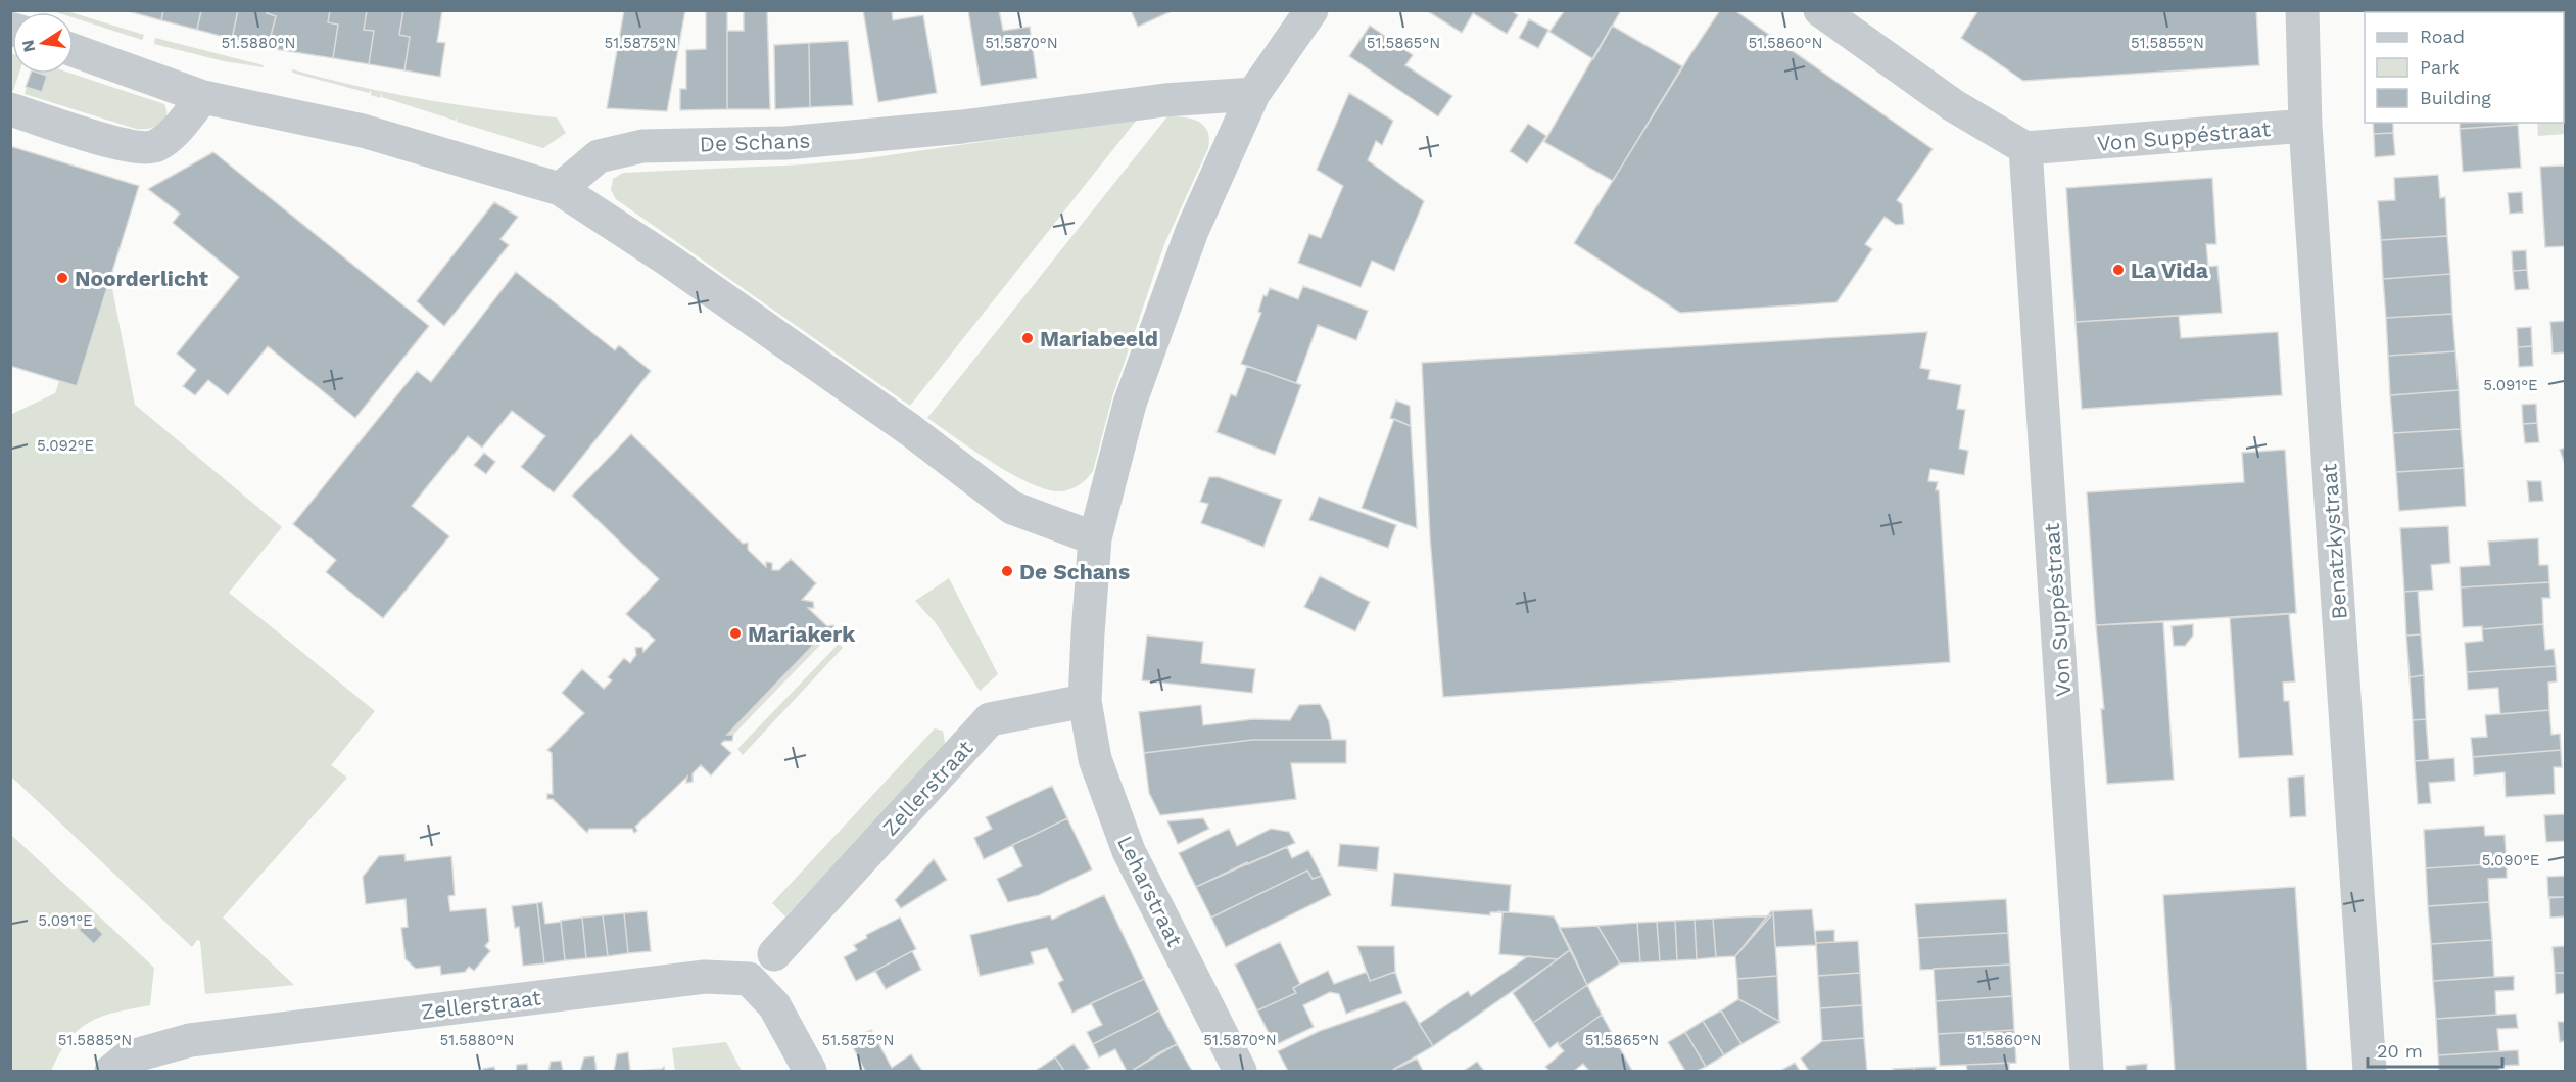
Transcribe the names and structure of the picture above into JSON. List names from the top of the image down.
{
  "streets": {
    "street": [
      "Von Suppéstraat",
      "De Schans",
      "Benatzkystraat",
      "Zellerstraat",
      "Leharstraat"
    ]
  },
  "crossings": [
    ["Von Suppéstraat", "Benatzkystraat"],
    ["Zellerstraat", "Leharstraat"]
  ],
  "places": [
    "La Vida",
    "Noorderlicht",
    "Mariabeeld",
    "De Schans",
    "Mariakerk"
  ],
  "legend": ["Road", "Park", "Building"],
  "scale_bar": "20 m",
  "north": "left",
  "coordinates": [
    "51.5880°N",
    "51.5875°N",
    "51.5870°N",
    "51.5865°N",
    "51.5860°N",
    "51.5855°N",
    "5.091°E",
    "5.092°E",
    "5.090°E",
    "51.5885°N"
  ]
}
